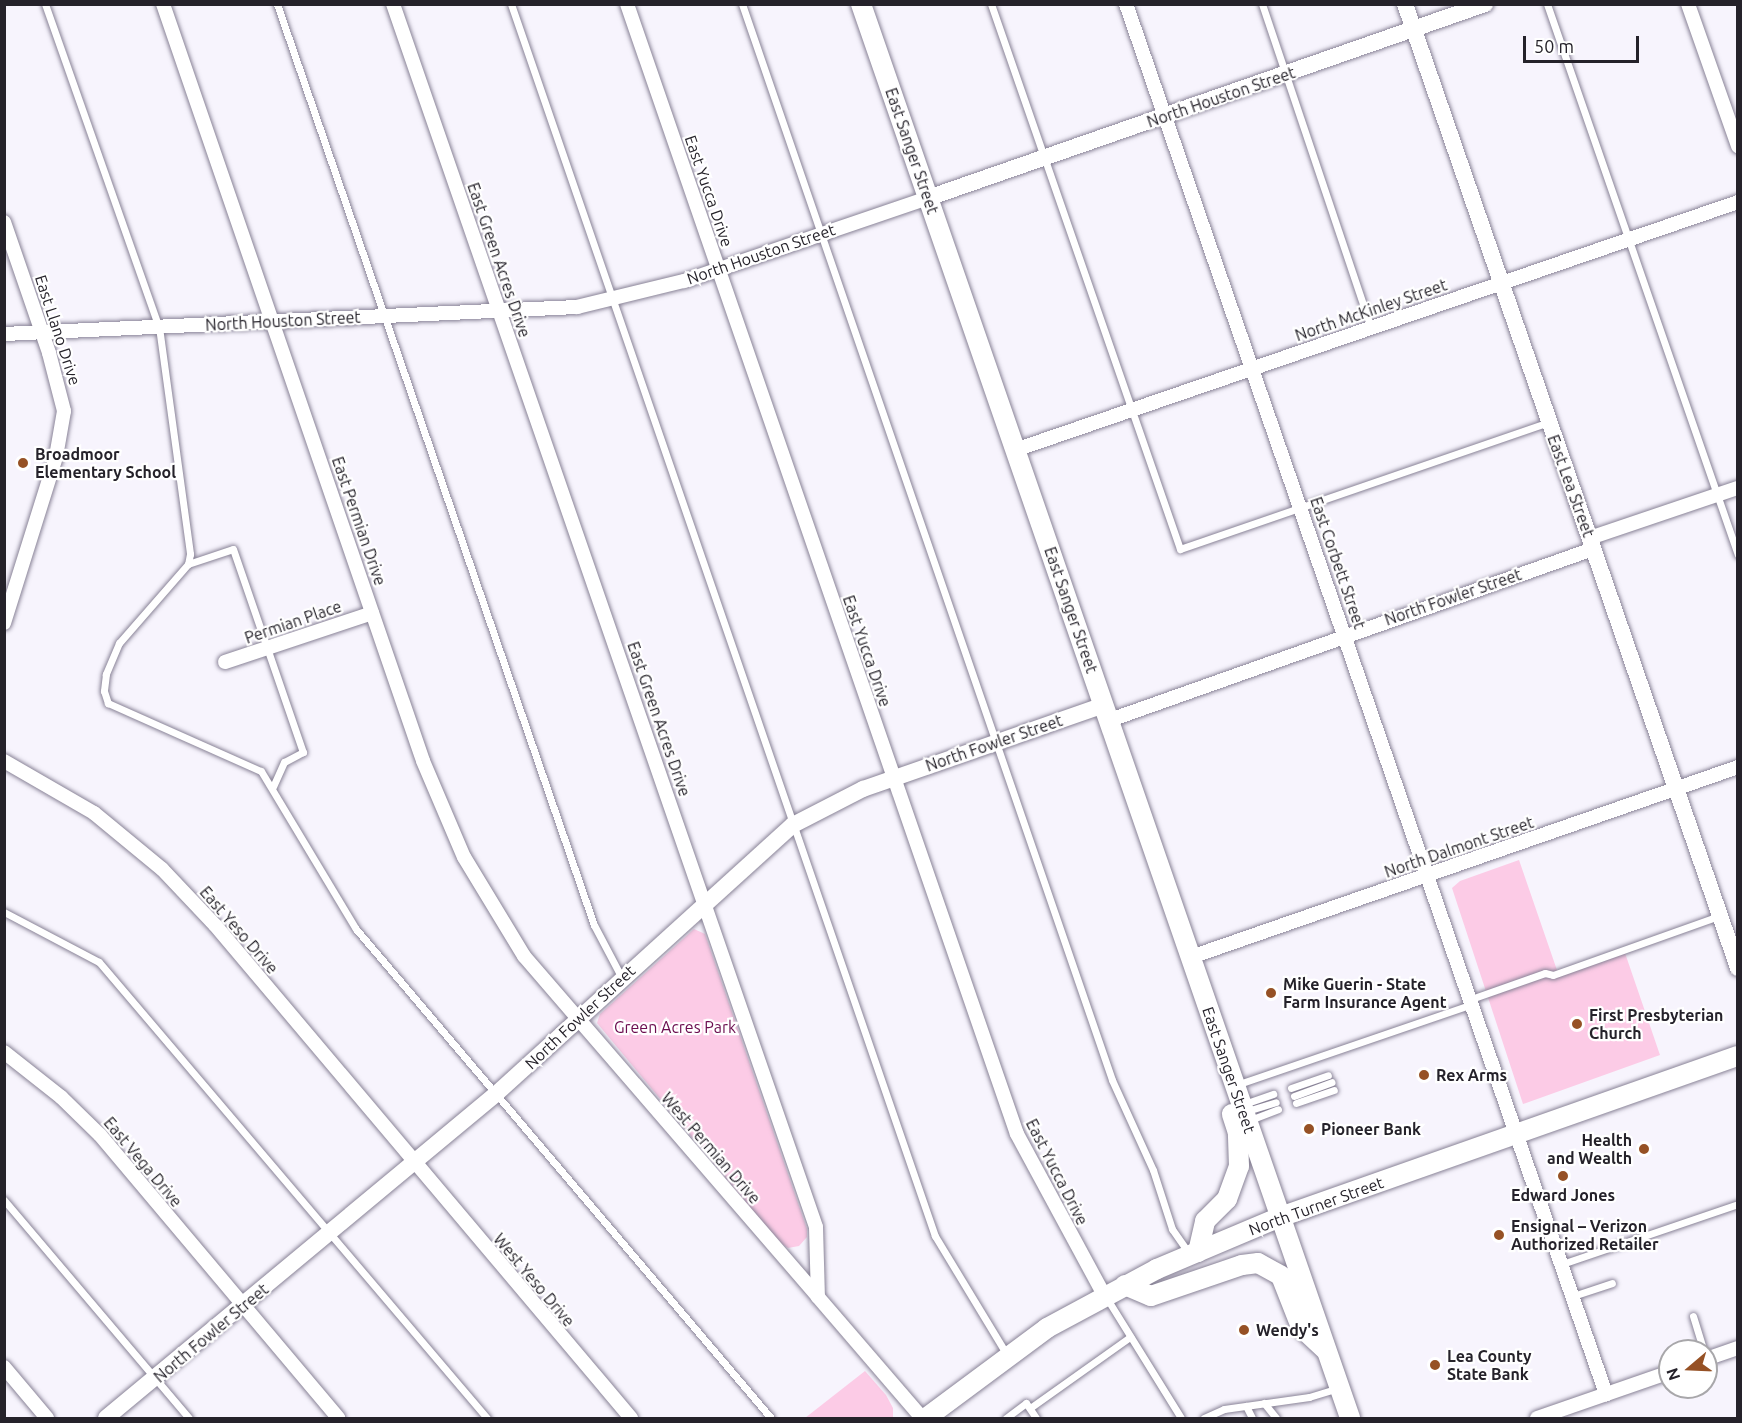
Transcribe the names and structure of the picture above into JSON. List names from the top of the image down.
{
  "streets": {
    "main road": ["East Sanger Street", "North Turner Street"],
    "street": [
      "North Houston Street",
      "East Yucca Drive",
      "East Green Acres Drive",
      "North McKinley Street",
      "East Llano Drive",
      "East Lea Street",
      "East Permian Drive",
      "East Corbett Street",
      "North Fowler Street",
      "Permian Place",
      "North Dalmont Street",
      "East Yeso Drive",
      "West Permian Drive",
      "East Vega Drive",
      "West Yeso Drive"
    ]
  },
  "crossings": [
    ["North Houston Street", "East Sanger Street"],
    ["North Houston Street", "East Yucca Drive"],
    ["North Houston Street", "East Green Acres Drive"],
    ["North Houston Street", "East Llano Drive"],
    ["North Houston Street", "East Lea Street"],
    ["North Houston Street", "East Permian Drive"],
    ["North Houston Street", "East Corbett Street"],
    ["East Sanger Street", "North McKinley Street"],
    ["East Sanger Street", "North Fowler Street"],
    ["East Sanger Street", "North Dalmont Street"],
    ["East Sanger Street", "North Turner Street"],
    ["East Yucca Drive", "North Fowler Street"],
    ["East Yucca Drive", "North Turner Street"],
    ["East Green Acres Drive", "North Fowler Street"],
    ["East Green Acres Drive", "West Permian Drive"],
    ["North McKinley Street", "East Lea Street"],
    ["North McKinley Street", "East Corbett Street"],
    ["East Lea Street", "North Fowler Street"],
    ["East Lea Street", "North Dalmont Street"],
    ["East Permian Drive", "North Fowler Street"],
    ["East Permian Drive", "Permian Place"],
    ["East Permian Drive", "West Permian Drive"],
    ["East Corbett Street", "North Fowler Street"],
    ["East Corbett Street", "North Dalmont Street"],
    ["East Corbett Street", "North Turner Street"],
    ["North Fowler Street", "East Yeso Drive"],
    ["North Fowler Street", "West Permian Drive"],
    ["North Fowler Street", "East Vega Drive"],
    ["North Fowler Street", "West Yeso Drive"],
    ["East Yeso Drive", "West Yeso Drive"]
  ],
  "parks": ["Green Acres Park"],
  "places": [
    "Broadmoor Elementary School",
    "Mike Guerin - State Farm Insurance Agent",
    "First Presbyterian Church",
    "Rex Arms",
    "Pioneer Bank",
    "Health and Wealth",
    "Edward Jones",
    "Ensignal – Verizon Authorized Retailer",
    "Wendy's",
    "Lea County State Bank"
  ],
  "scale_bar": "50 m",
  "north": "left"
}
